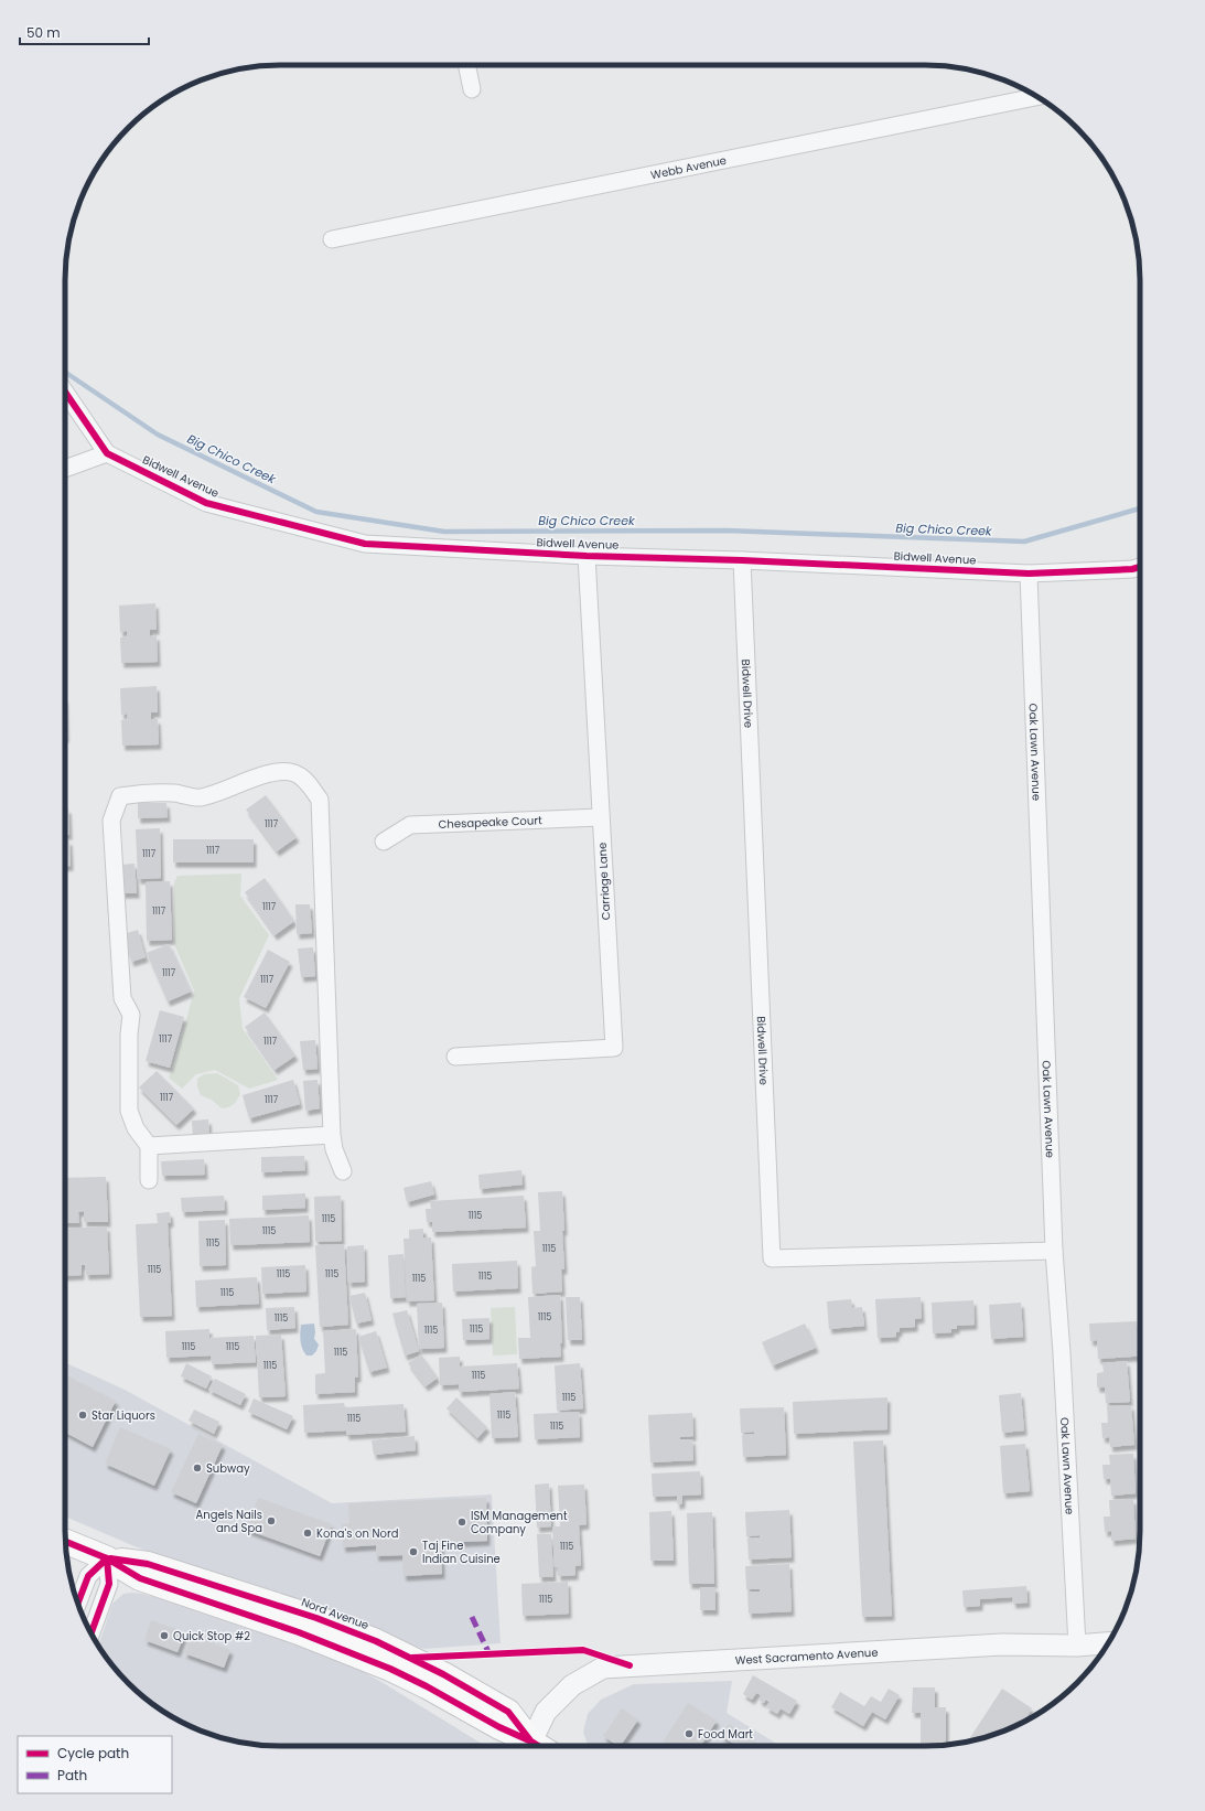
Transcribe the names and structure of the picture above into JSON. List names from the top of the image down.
{
  "streets": {
    "main road": ["Nord Avenue"],
    "street": [
      "Webb Avenue",
      "Bidwell Avenue",
      "Bidwell Drive",
      "Oak Lawn Avenue",
      "Chesapeake Court",
      "Carriage Lane",
      "West Sacramento Avenue"
    ]
  },
  "crossings": [
    ["Bidwell Avenue", "Bidwell Drive"],
    ["Bidwell Avenue", "Oak Lawn Avenue"],
    ["Bidwell Avenue", "Carriage Lane"],
    ["Bidwell Drive", "Oak Lawn Avenue"],
    ["Oak Lawn Avenue", "West Sacramento Avenue"],
    ["Chesapeake Court", "Carriage Lane"]
  ],
  "water": ["Big Chico Creek"],
  "places": [
    "Star Liquors",
    "Subway",
    "Angels Nails and Spa",
    "ISM Management Company",
    "Kona's on Nord",
    "Taj Fine Indian Cuisine",
    "Quick Stop #2",
    "Food Mart"
  ],
  "house_numbers": [
    "1117",
    "1117",
    "1117",
    "1117",
    "1117",
    "1117",
    "1117",
    "1117",
    "1117",
    "1117",
    "1117",
    "1115",
    "1115",
    "1115",
    "1115",
    "1115",
    "1115",
    "1115",
    "1115",
    "1115",
    "1115",
    "1115",
    "1115",
    "1115",
    "1115",
    "1115",
    "1115",
    "1115",
    "1115",
    "1115",
    "1115",
    "1115",
    "1115",
    "1115",
    "1115",
    "1115",
    "1115"
  ],
  "legend": ["Cycle path", "Path"],
  "scale_bar": "50 m"
}
